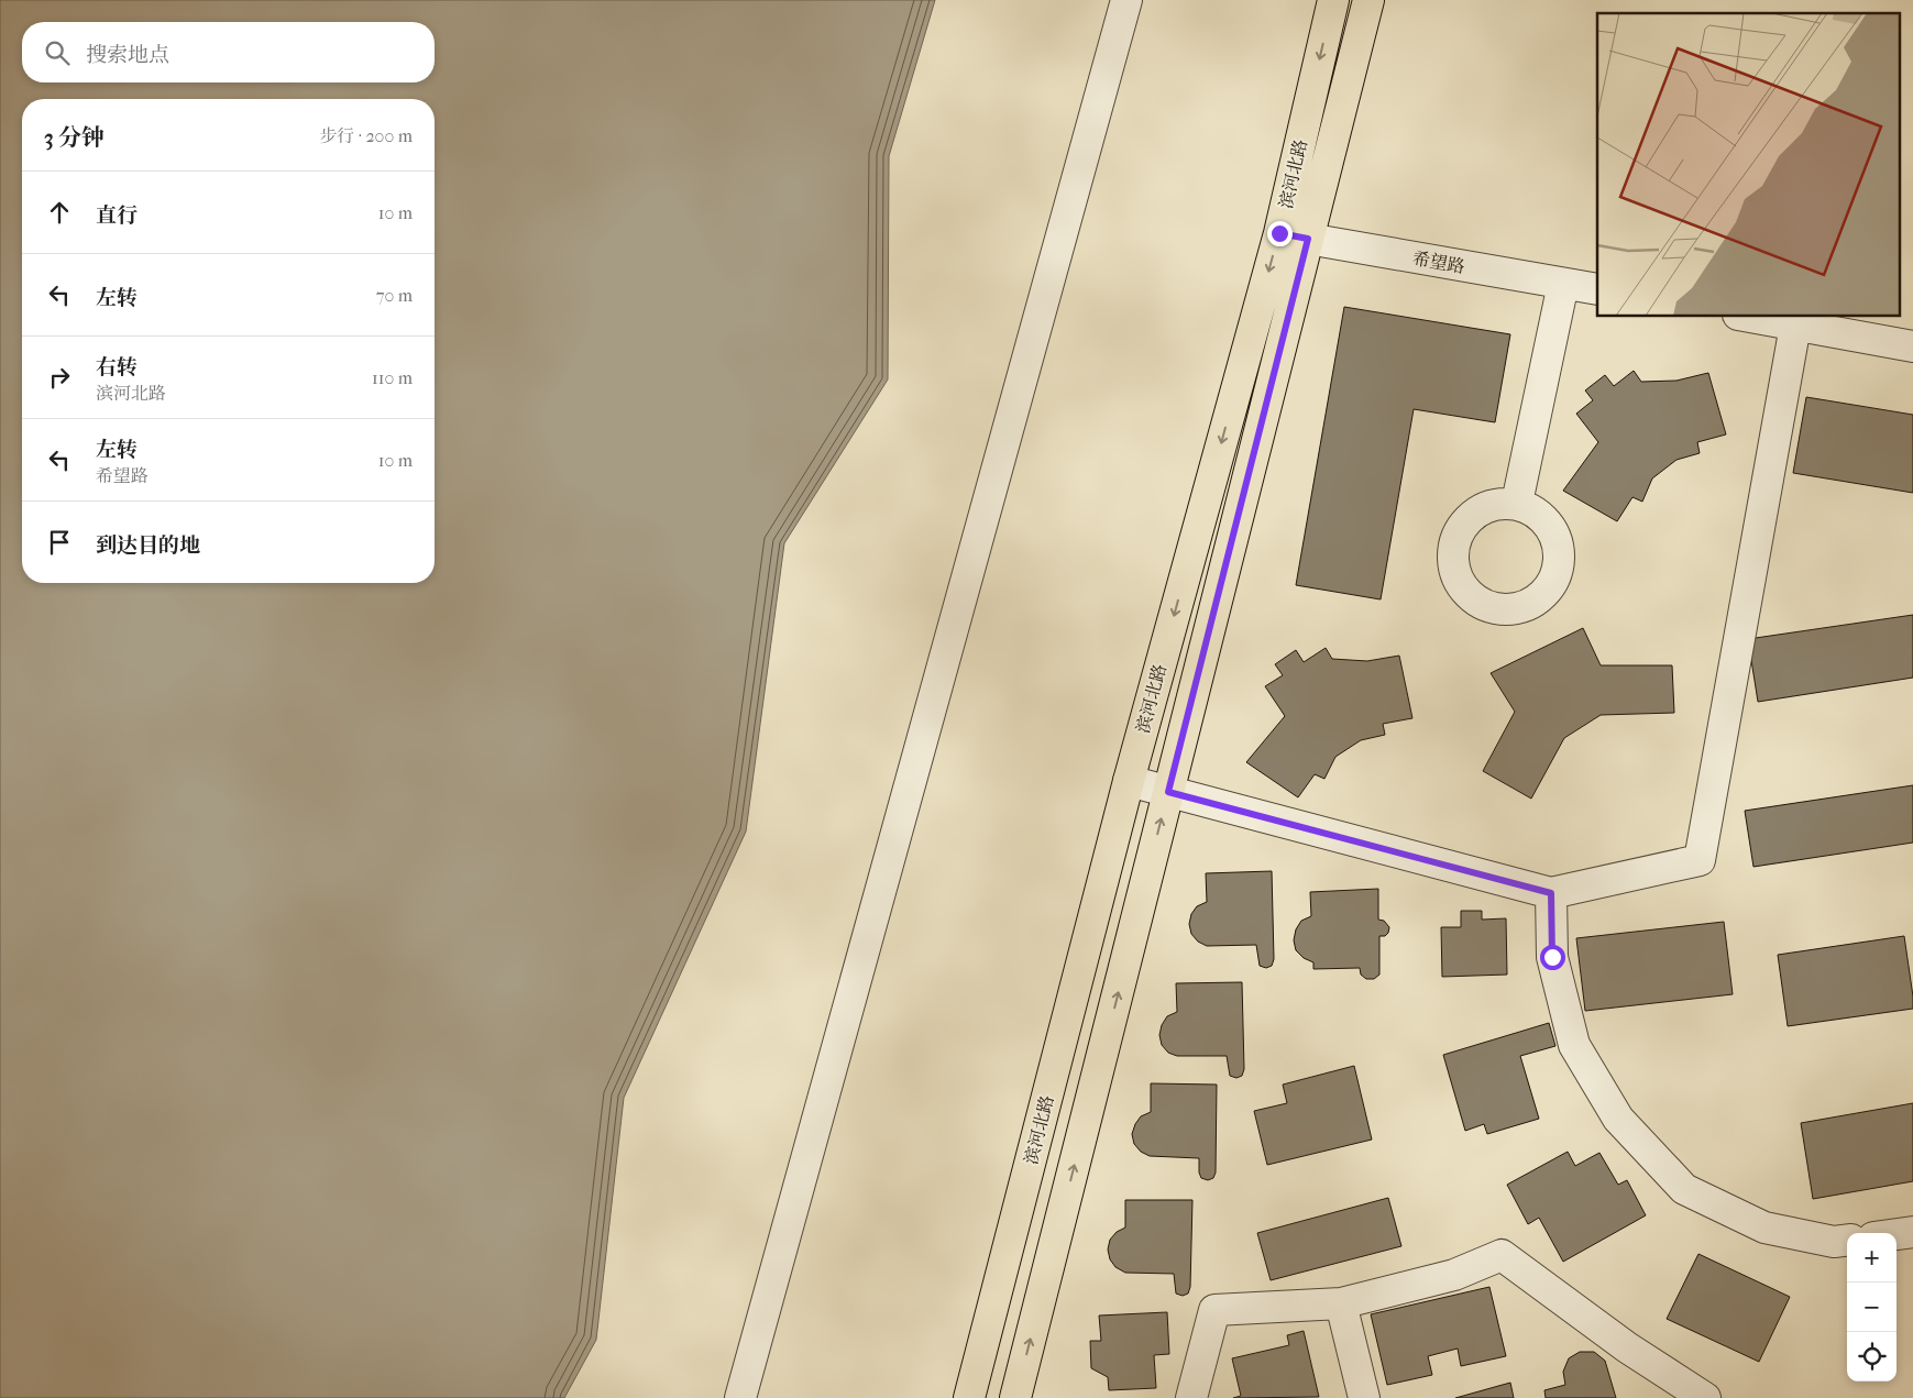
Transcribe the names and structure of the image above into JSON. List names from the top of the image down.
{
  "streets": {
    "main road": ["滨河北路"],
    "street": ["希望路"]
  },
  "crossings": [
    ["滨河北路", "希望路"]
  ],
  "page": {
    "search": "搜索地点",
    "heading": ["3 分钟", "步行 · 200 m"],
    "list": [
      ["直行", "10 m"],
      ["左转", "70 m"],
      ["右转", "滨河北路", "110 m"],
      ["左转", "希望路", "10 m"],
      "到达目的地"
    ],
    "map_buttons": ["+", "−"]
  }
}
